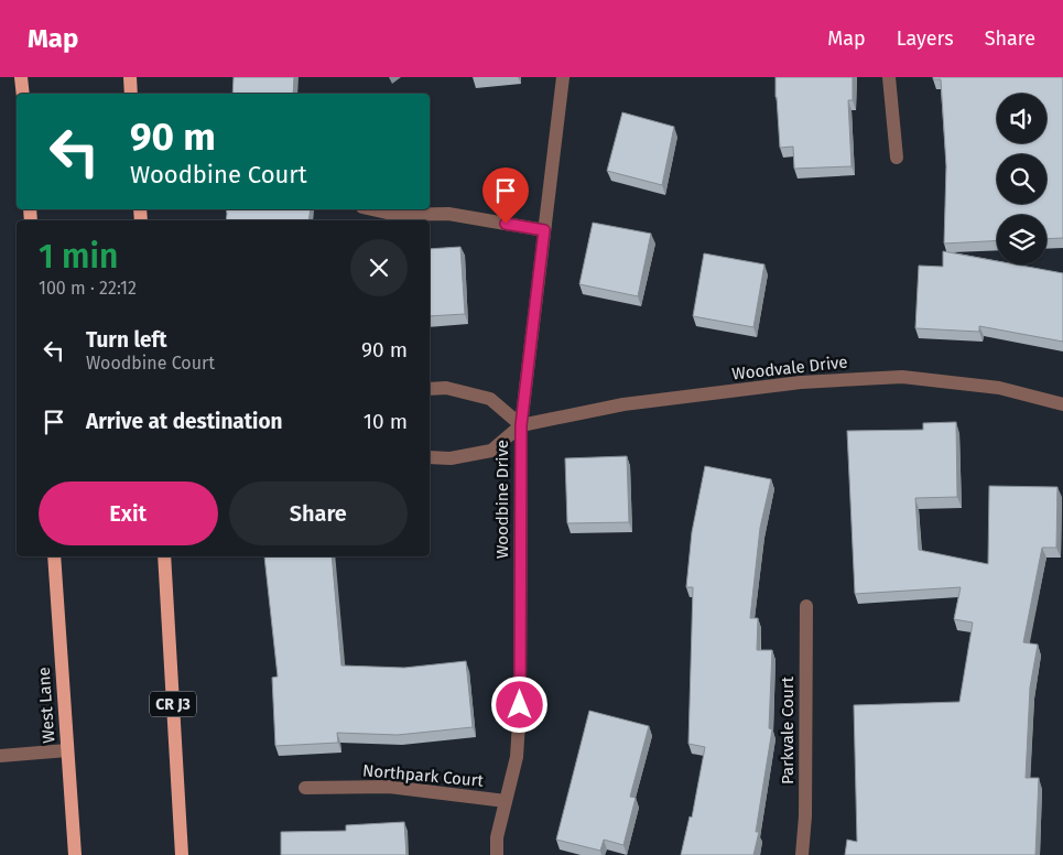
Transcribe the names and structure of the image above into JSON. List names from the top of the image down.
{
  "streets": {
    "main road": ["CR J3", "West Lane"],
    "street": [
      "Woodvale Drive",
      "Woodbine Drive",
      "Parkvale Court",
      "Northpark Court"
    ]
  },
  "crossings": [
    ["Woodvale Drive", "Woodbine Drive"],
    ["Woodbine Drive", "Northpark Court"]
  ],
  "page": {
    "header": "Map",
    "nav": ["Map", "Layers", "Share"],
    "turn": ["90 m", "Woodbine Court"],
    "heading": ["1 min", "100 m · 22:12"],
    "list": [
      {
        "name": "Turn left",
        "note": "Woodbine Court",
        "value": "90 m"
      },
      {
        "name": "Arrive at destination",
        "value": "10 m"
      }
    ],
    "buttons": ["Exit", "Share"]
  }
}
